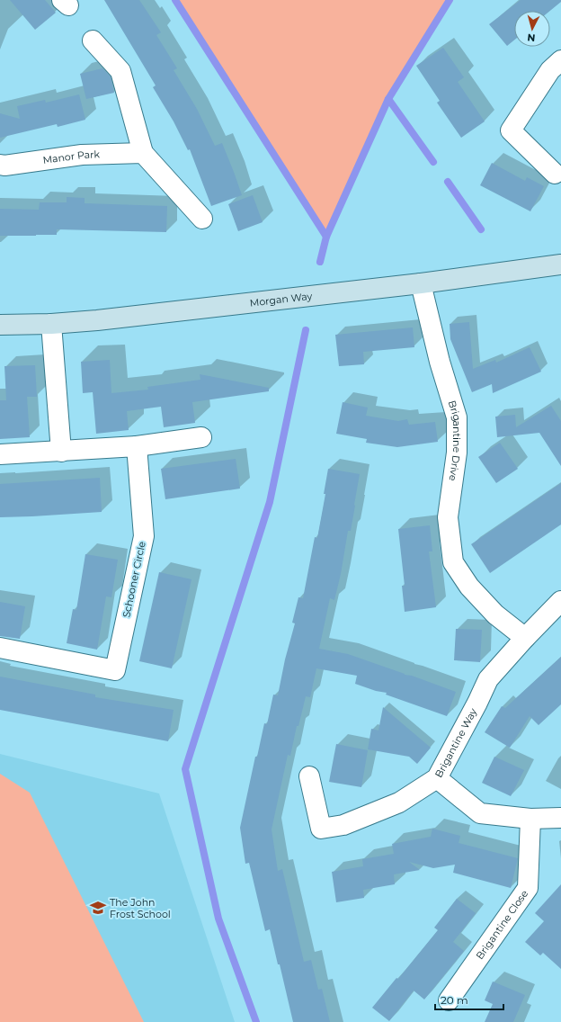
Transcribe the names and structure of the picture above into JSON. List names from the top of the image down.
{
  "streets": {
    "street": [
      "Manor Park",
      "Morgan Way",
      "Brigantine Drive",
      "Schooner Circle",
      "Brigantine Way",
      "Brigantine Close"
    ]
  },
  "crossings": [
    ["Morgan Way", "Brigantine Drive"],
    ["Brigantine Drive", "Brigantine Way"]
  ],
  "places": {
    "school or university": ["The John Frost School"]
  },
  "scale_bar": "20 m",
  "north": "bottom"
}
